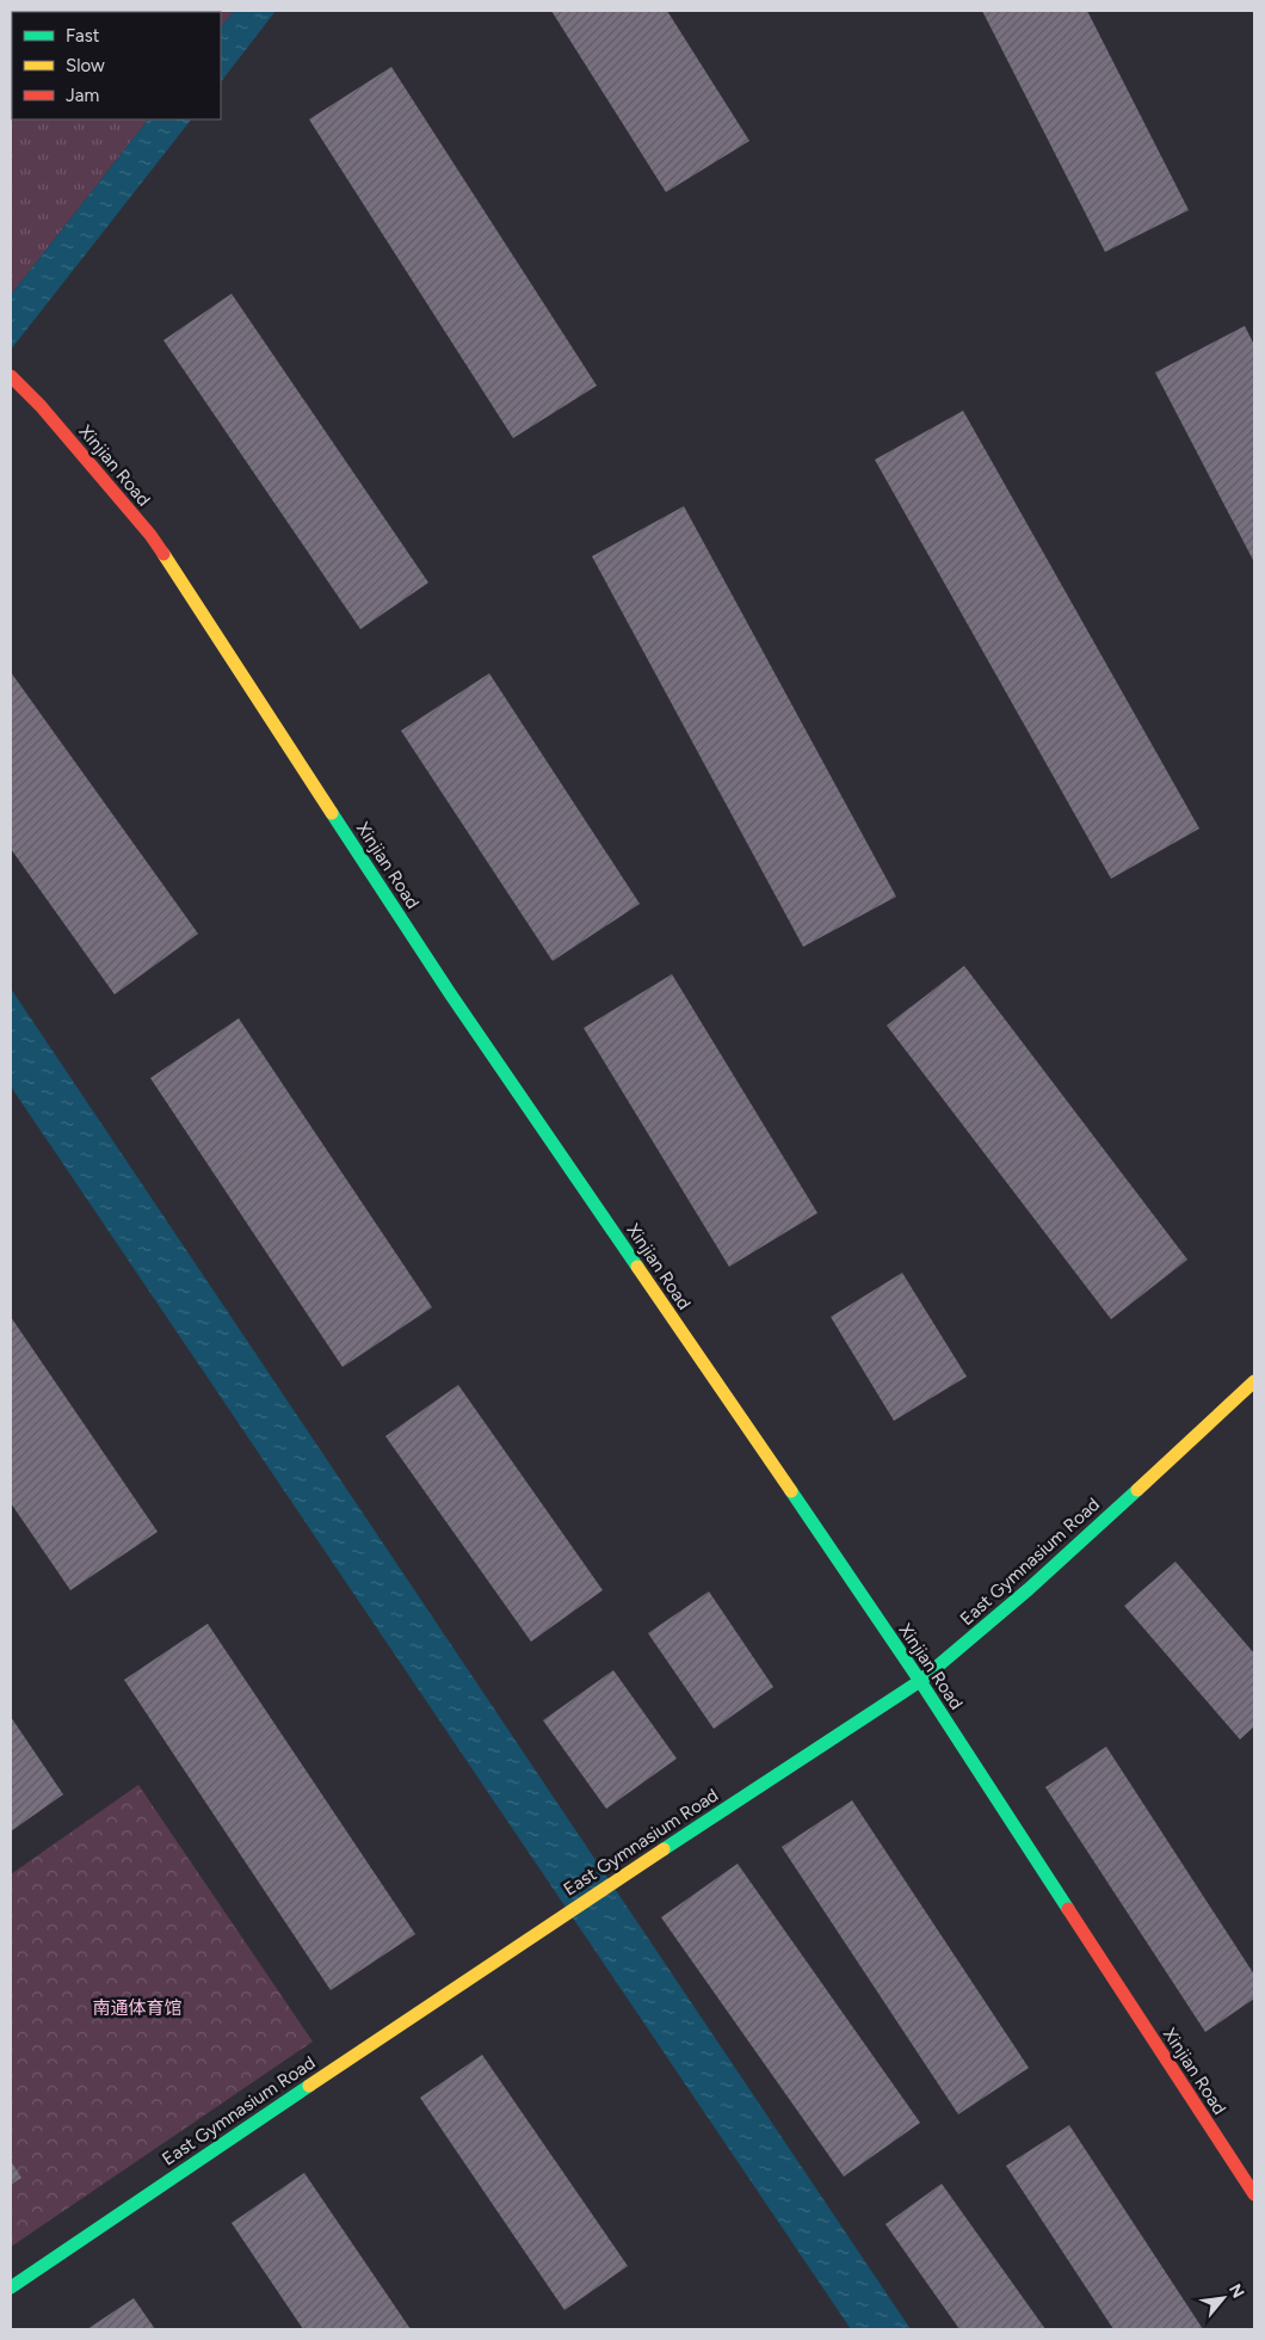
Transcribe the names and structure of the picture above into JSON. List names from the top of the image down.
{
  "streets": {
    "street": ["Xinjian Road", "East Gymnasium Road"]
  },
  "crossings": [
    ["Xinjian Road", "East Gymnasium Road"]
  ],
  "parks": ["南通体育馆"],
  "legend": ["Fast", "Slow", "Jam"],
  "north": "top right"
}
